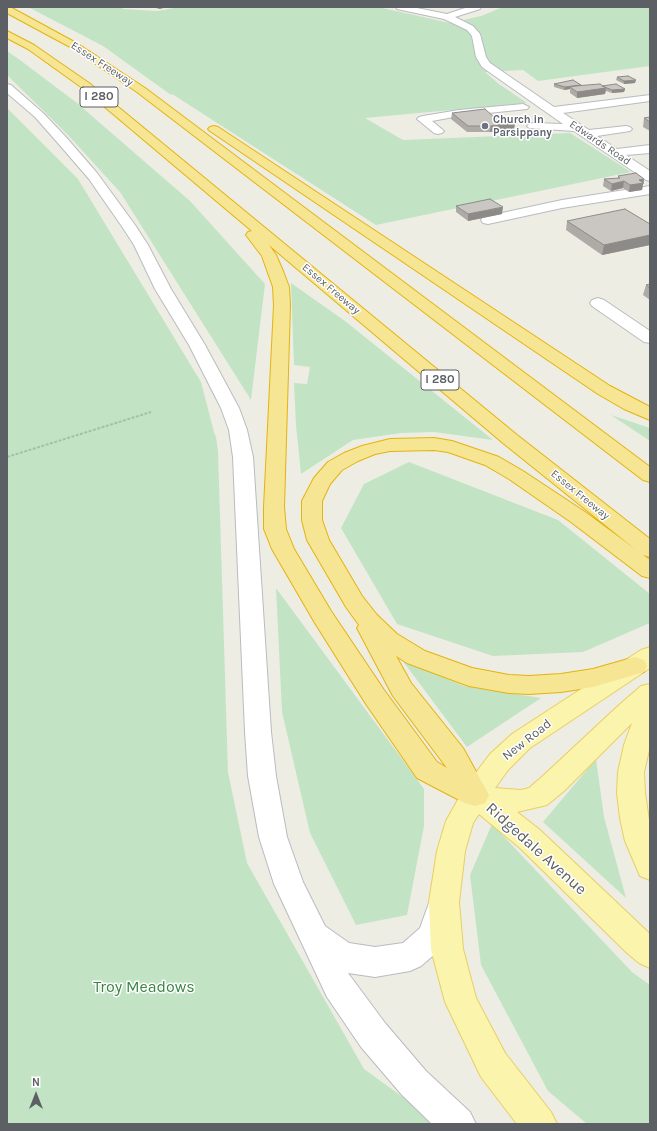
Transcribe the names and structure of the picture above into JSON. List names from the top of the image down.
{
  "streets": {
    "highway": ["Essex Freeway", "I 280"],
    "main road": ["New Road", "Ridgedale Avenue"],
    "street": ["Edwards Road"]
  },
  "crossings": [
    ["New Road", "Ridgedale Avenue"]
  ],
  "parks": ["Troy Meadows"],
  "places": ["Church in Parsippany"],
  "north": "top"
}
